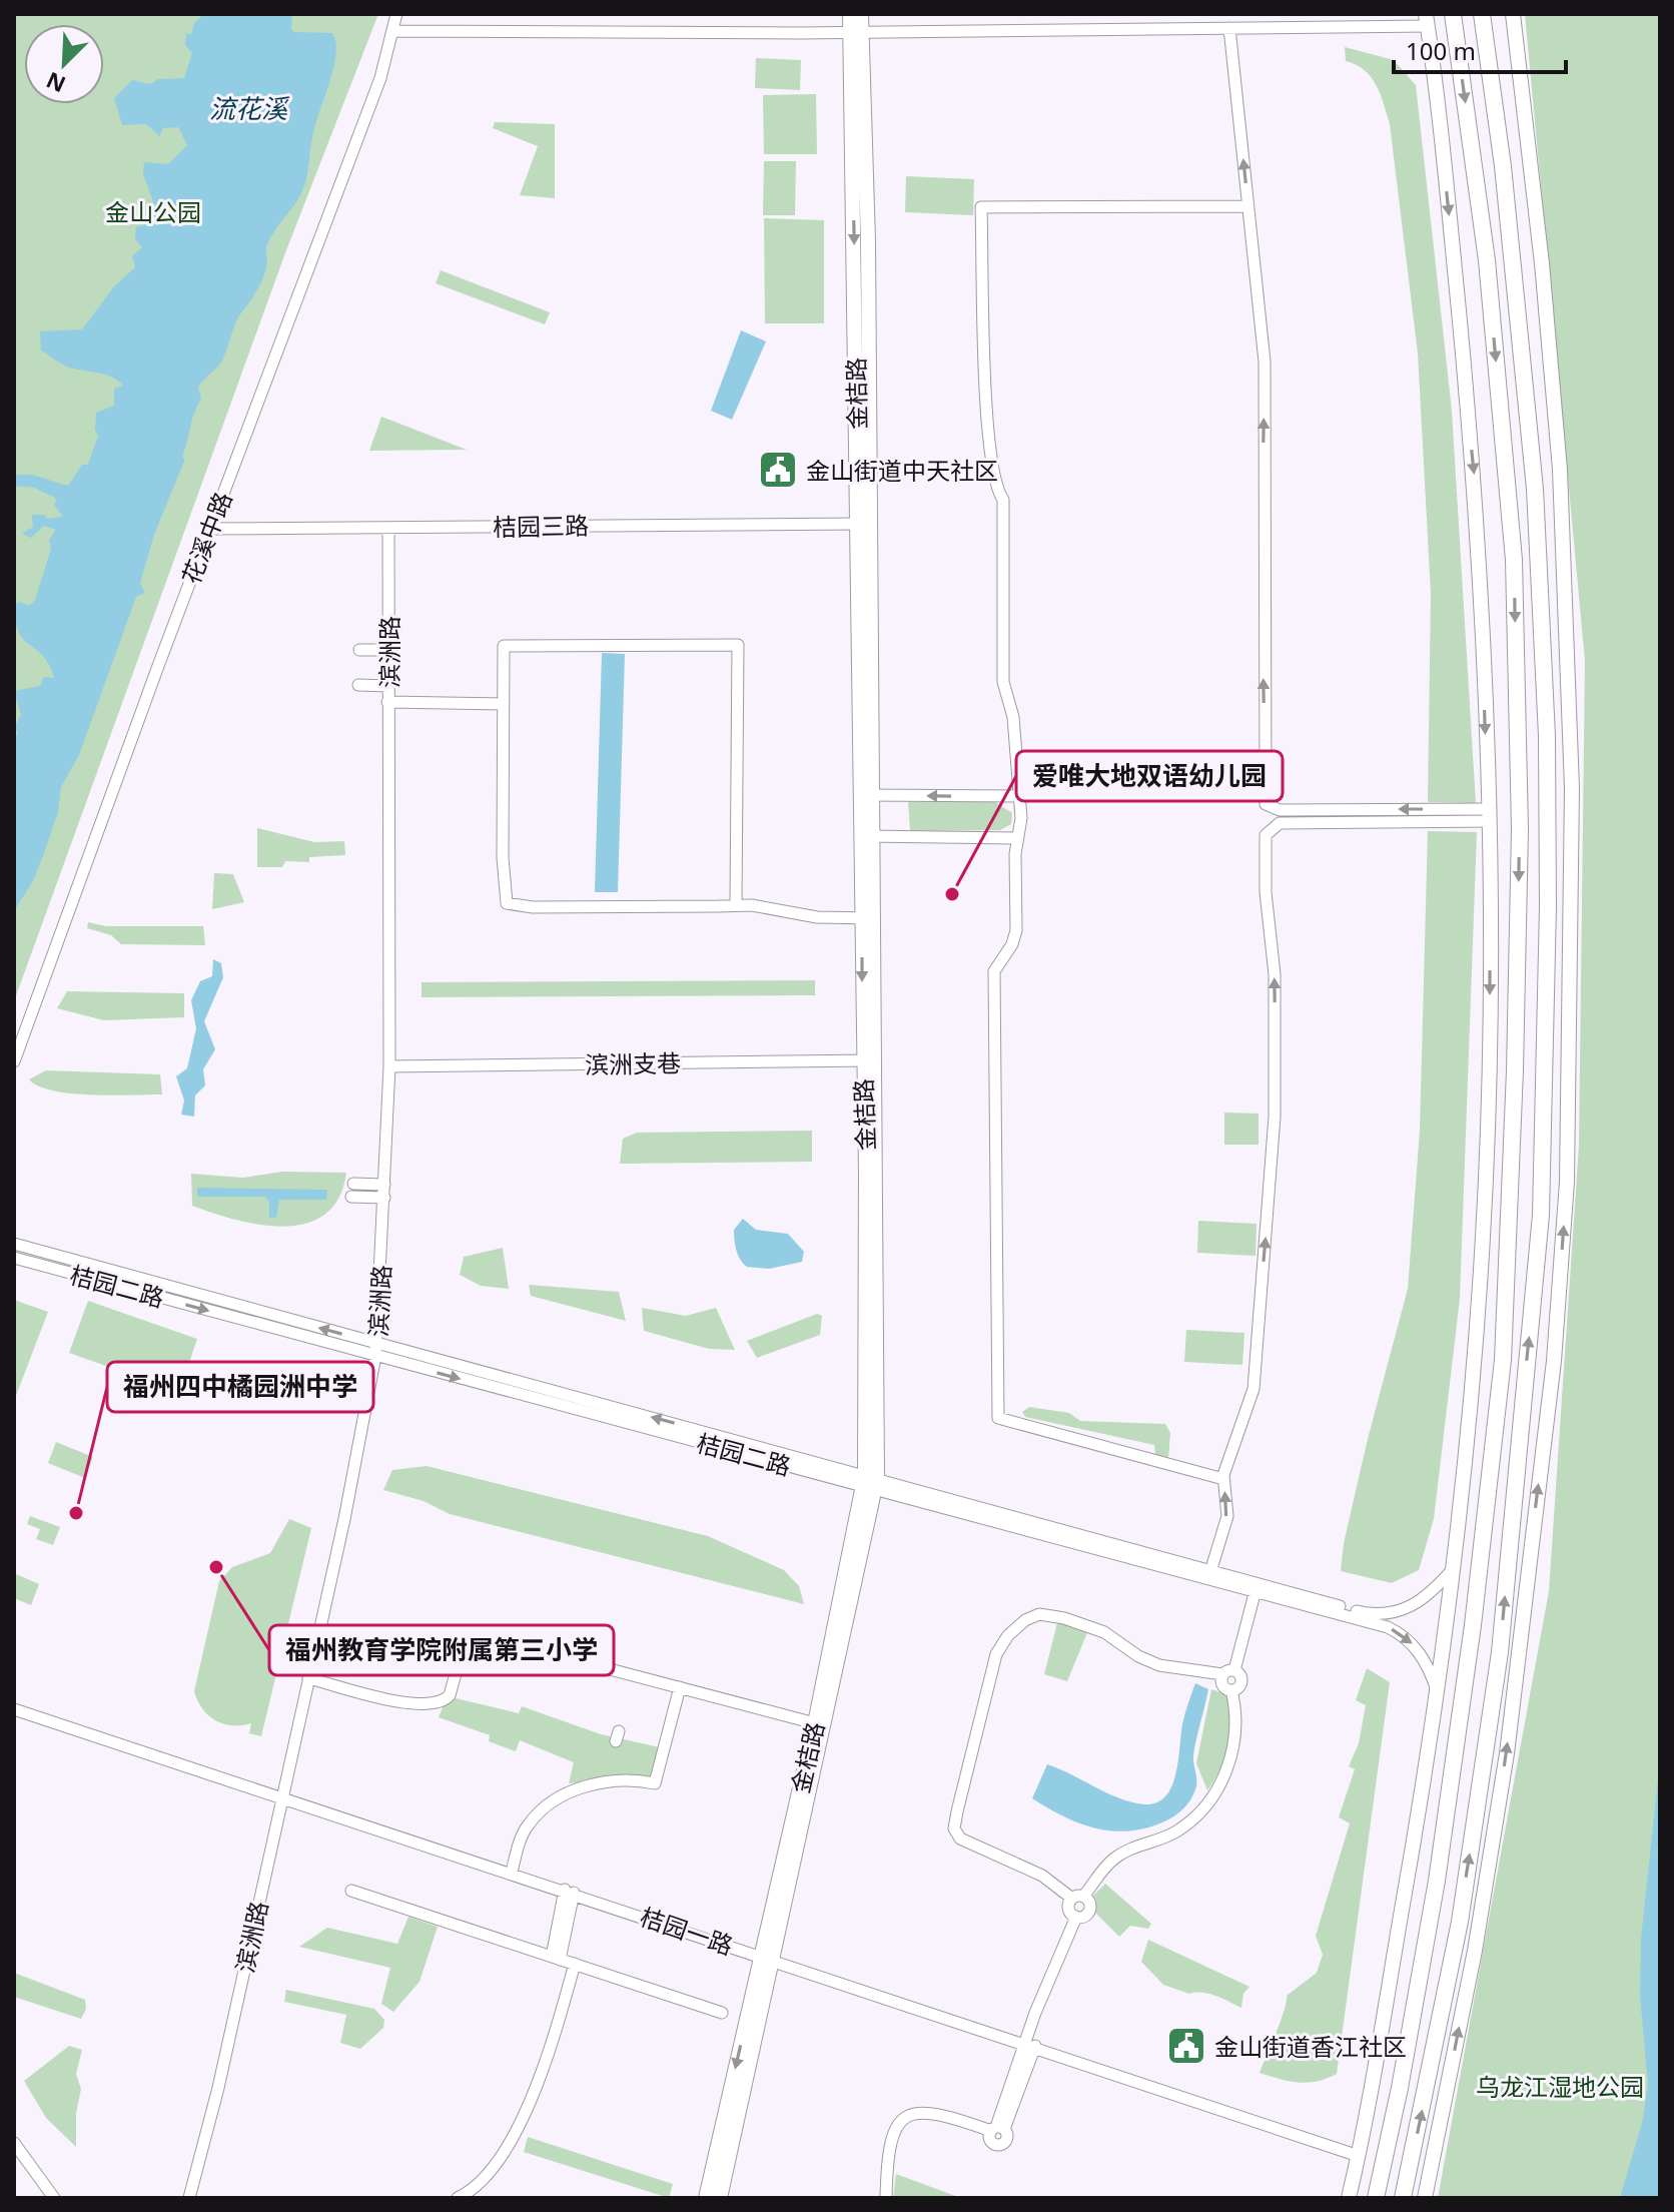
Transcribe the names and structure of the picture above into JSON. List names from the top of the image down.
{
  "streets": {
    "main road": ["金桔路"],
    "street": [
      "桔园三路",
      "花溪中路",
      "滨洲路",
      "滨洲支巷",
      "桔园二路",
      "桔园一路"
    ]
  },
  "crossings": [
    ["金桔路", "桔园三路"],
    ["金桔路", "滨洲支巷"],
    ["金桔路", "桔园二路"],
    ["金桔路", "桔园一路"],
    ["桔园三路", "花溪中路"],
    ["桔园三路", "滨洲路"],
    ["滨洲路", "滨洲支巷"],
    ["滨洲路", "桔园二路"],
    ["滨洲路", "桔园一路"]
  ],
  "water": ["流花溪"],
  "parks": ["金山公园", "乌龙江湿地公园"],
  "places": {
    "public building": ["金山街道中天社区", "金山街道香江社区"],
    "other": ["爱唯大地双语幼儿园", "福州四中橘园洲中学", "福州教育学院附属第三小学"]
  },
  "scale_bar": "100 m",
  "north": "bottom left"
}
